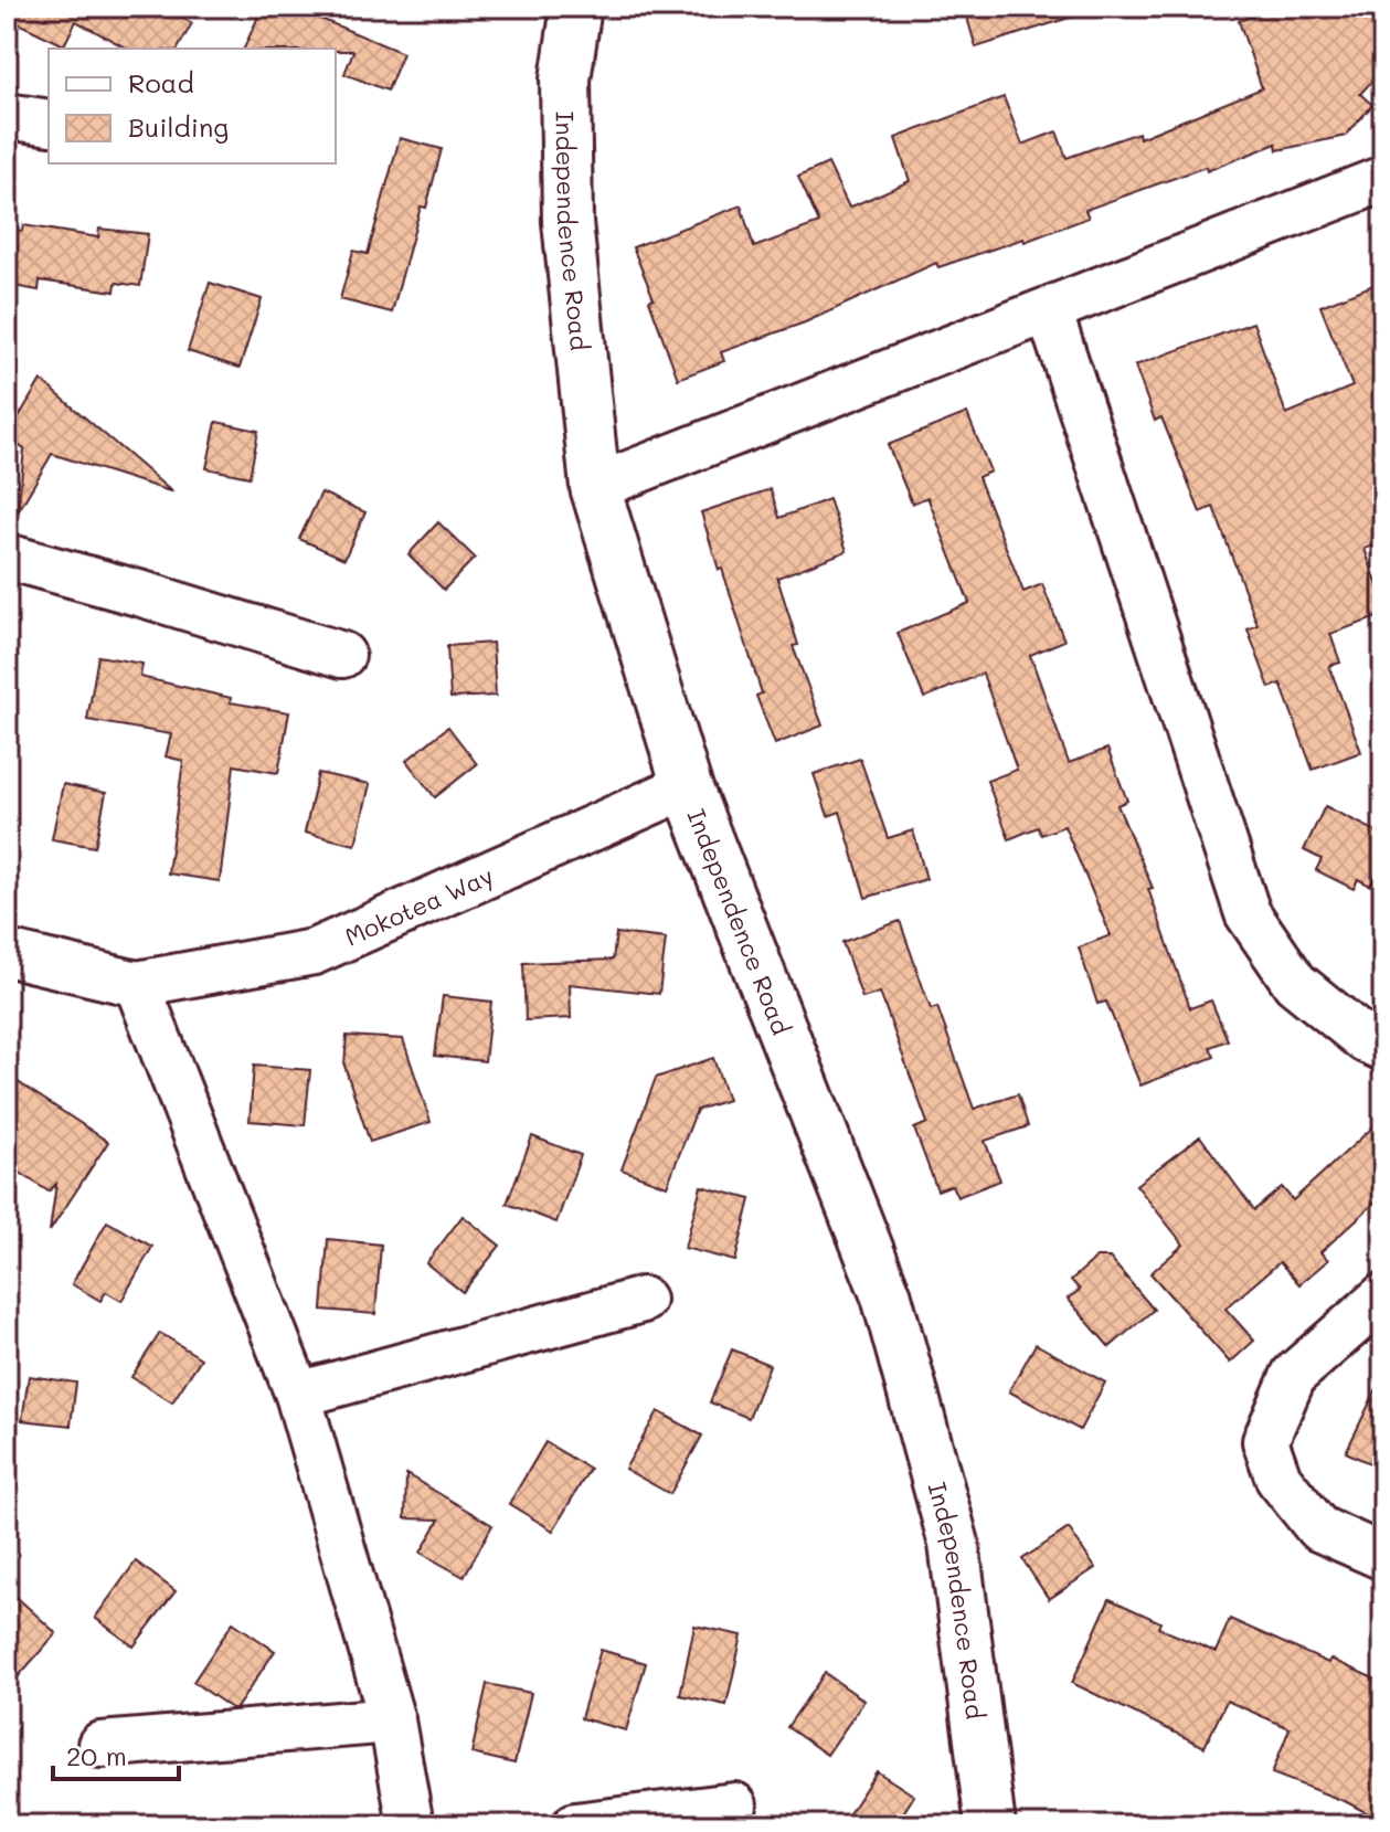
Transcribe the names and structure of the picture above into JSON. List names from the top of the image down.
{
  "streets": {
    "street": ["Independence Road", "Mokotea Way"]
  },
  "crossings": [
    ["Independence Road", "Mokotea Way"]
  ],
  "legend": ["Road", "Building"],
  "scale_bar": "20 m"
}
